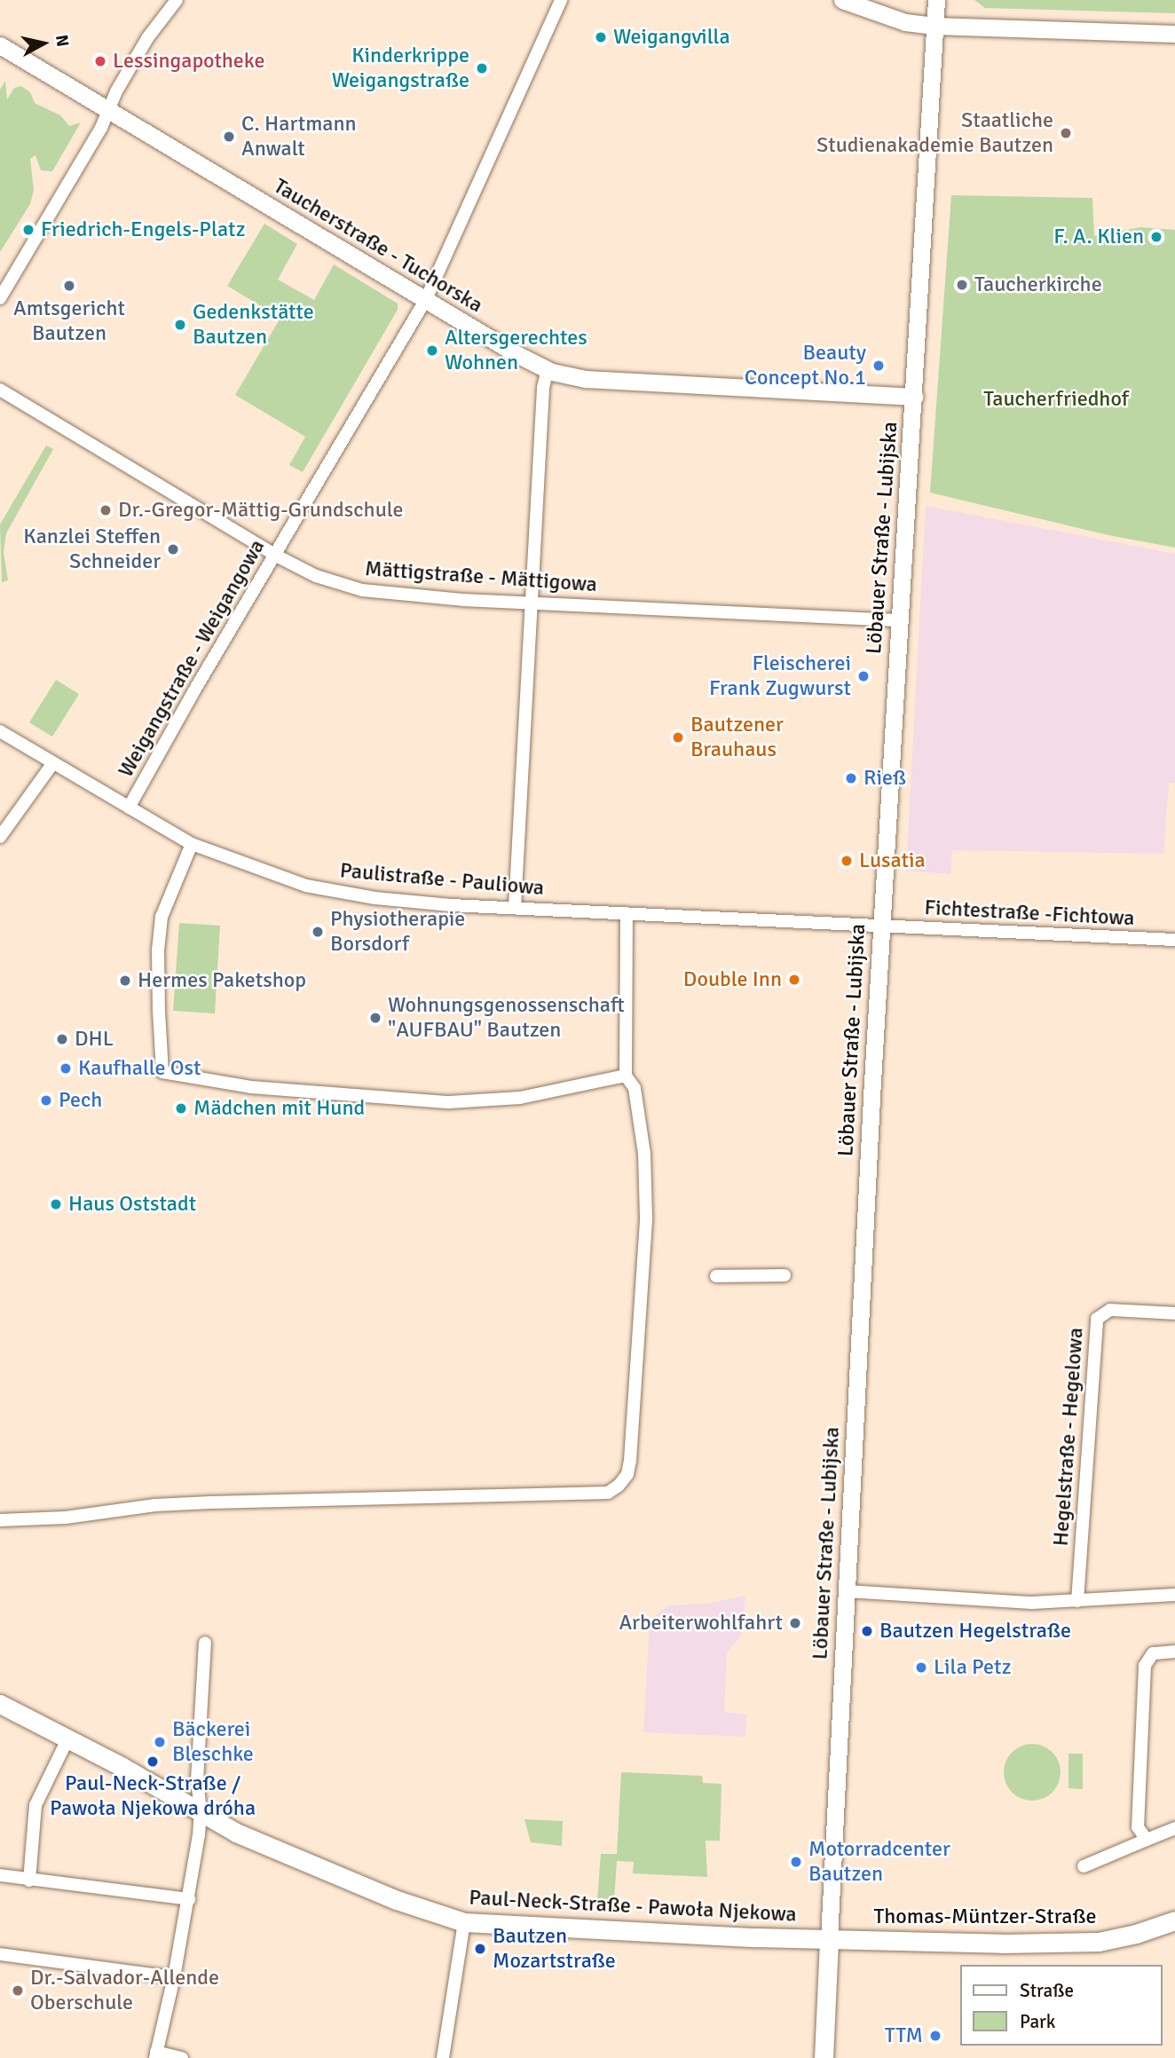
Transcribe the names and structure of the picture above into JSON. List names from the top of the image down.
{
  "streets": {
    "main road": [
      "Taucherstraße - Tuchorska",
      "Löbauer Straße - Lubijska",
      "Paul-Neck-Straße - Pawoła Njekowa",
      "Thomas-Müntzer-Straße"
    ],
    "street": [
      "Mättigstraße - Mättigowa",
      "Weigangstraße - Weigangowa",
      "Paulistraße - Pauliowa",
      "Fichtestraße -Fichtowa",
      "Hegelstraße - Hegelowa"
    ]
  },
  "crossings": [
    ["Taucherstraße - Tuchorska", "Löbauer Straße - Lubijska"],
    ["Taucherstraße - Tuchorska", "Weigangstraße - Weigangowa"],
    ["Löbauer Straße - Lubijska", "Mättigstraße - Mättigowa"],
    ["Löbauer Straße - Lubijska", "Paulistraße - Pauliowa"],
    ["Löbauer Straße - Lubijska", "Fichtestraße -Fichtowa"],
    ["Löbauer Straße - Lubijska", "Paul-Neck-Straße - Pawoła Njekowa"],
    ["Löbauer Straße - Lubijska", "Thomas-Müntzer-Straße"],
    ["Mättigstraße - Mättigowa", "Weigangstraße - Weigangowa"],
    ["Weigangstraße - Weigangowa", "Paulistraße - Pauliowa"],
    ["Paulistraße - Pauliowa", "Fichtestraße -Fichtowa"],
    ["Paul-Neck-Straße - Pawoła Njekowa", "Thomas-Müntzer-Straße"]
  ],
  "parks": ["Taucherfriedhof"],
  "places": [
    "Weigangvilla",
    "Lessingapotheke",
    "Kinderkrippe Weigangstraße",
    "Staatliche Studienakademie Bautzen",
    "C. Hartmann Anwalt",
    "Friedrich-Engels-Platz",
    "F. A. Klien",
    "Taucherkirche",
    "Amtsgericht Bautzen",
    "Gedenkstätte Bautzen",
    "Altersgerechtes Wohnen",
    "Beauty Concept No.1",
    "Dr.-Gregor-Mättig-Grundschule",
    "Kanzlei Steffen Schneider",
    "Fleischerei Frank Zugwurst",
    "Bautzener Brauhaus",
    "Rieß",
    "Lusatia",
    "Physiotherapie Borsdorf",
    "Double Inn",
    "Hermes Paketshop",
    "Wohnungsgenossenschaft \"AUFBAU\" Bautzen",
    "DHL",
    "Kaufhalle Ost",
    "Pech",
    "Mädchen mit Hund",
    "Haus Oststadt",
    "Arbeiterwohlfahrt",
    "Bautzen Hegelstraße",
    "Lila Petz",
    "Bäckerei Bleschke",
    "Paul-Neck-Straße / Pawoła Njekowa dróha",
    "Motorradcenter Bautzen",
    "Bautzen Mozartstraße",
    "Dr.-Salvador-Allende Oberschule",
    "TTM"
  ],
  "legend": ["Straße", "Park"],
  "north": "right"
}
